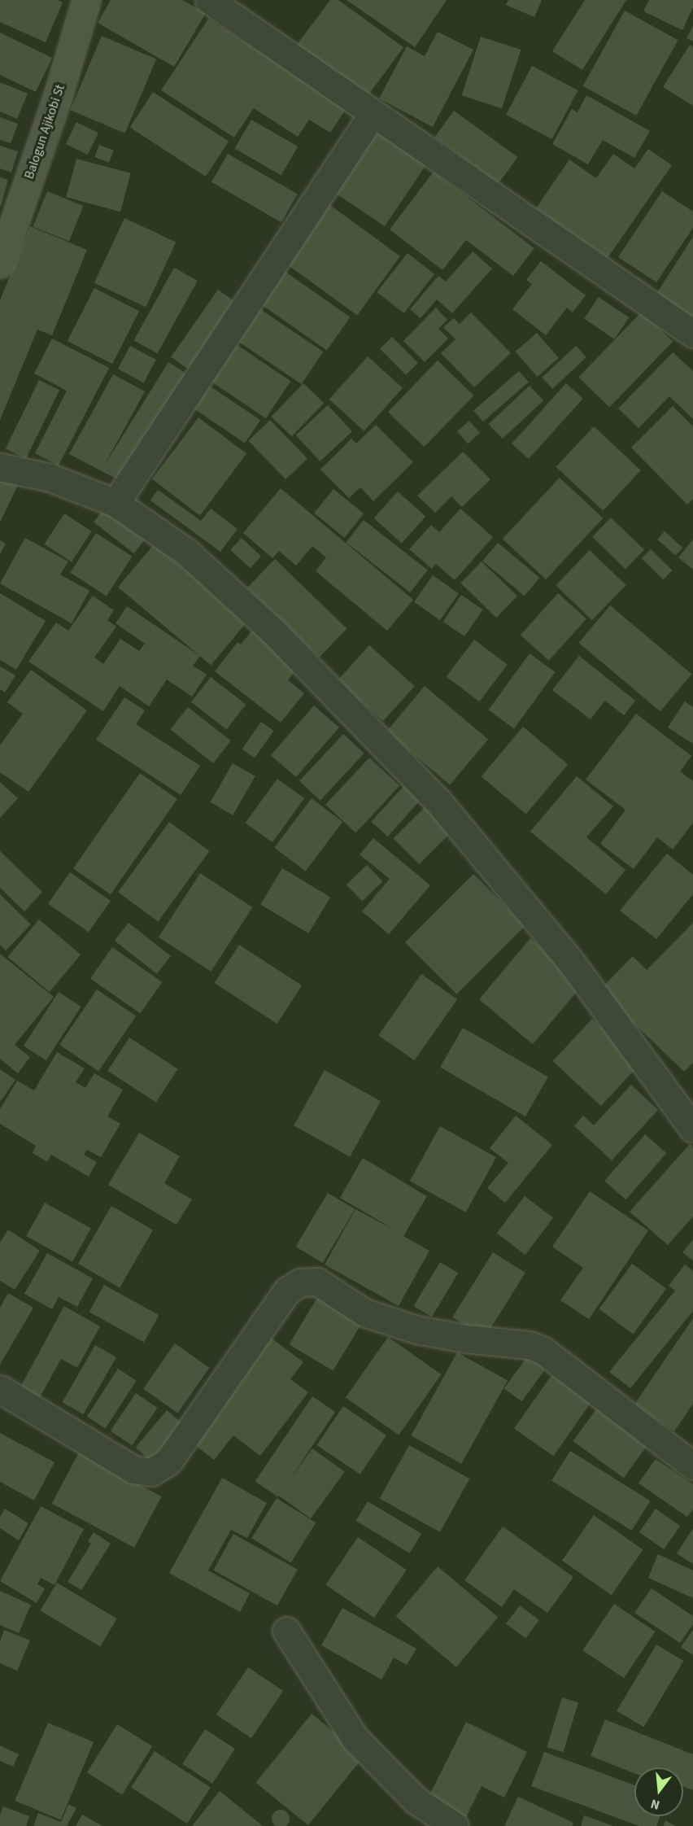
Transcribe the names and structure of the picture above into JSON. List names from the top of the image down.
{
  "streets": {
    "street": ["Balogun Ajikobi St"]
  },
  "north": "bottom"
}
